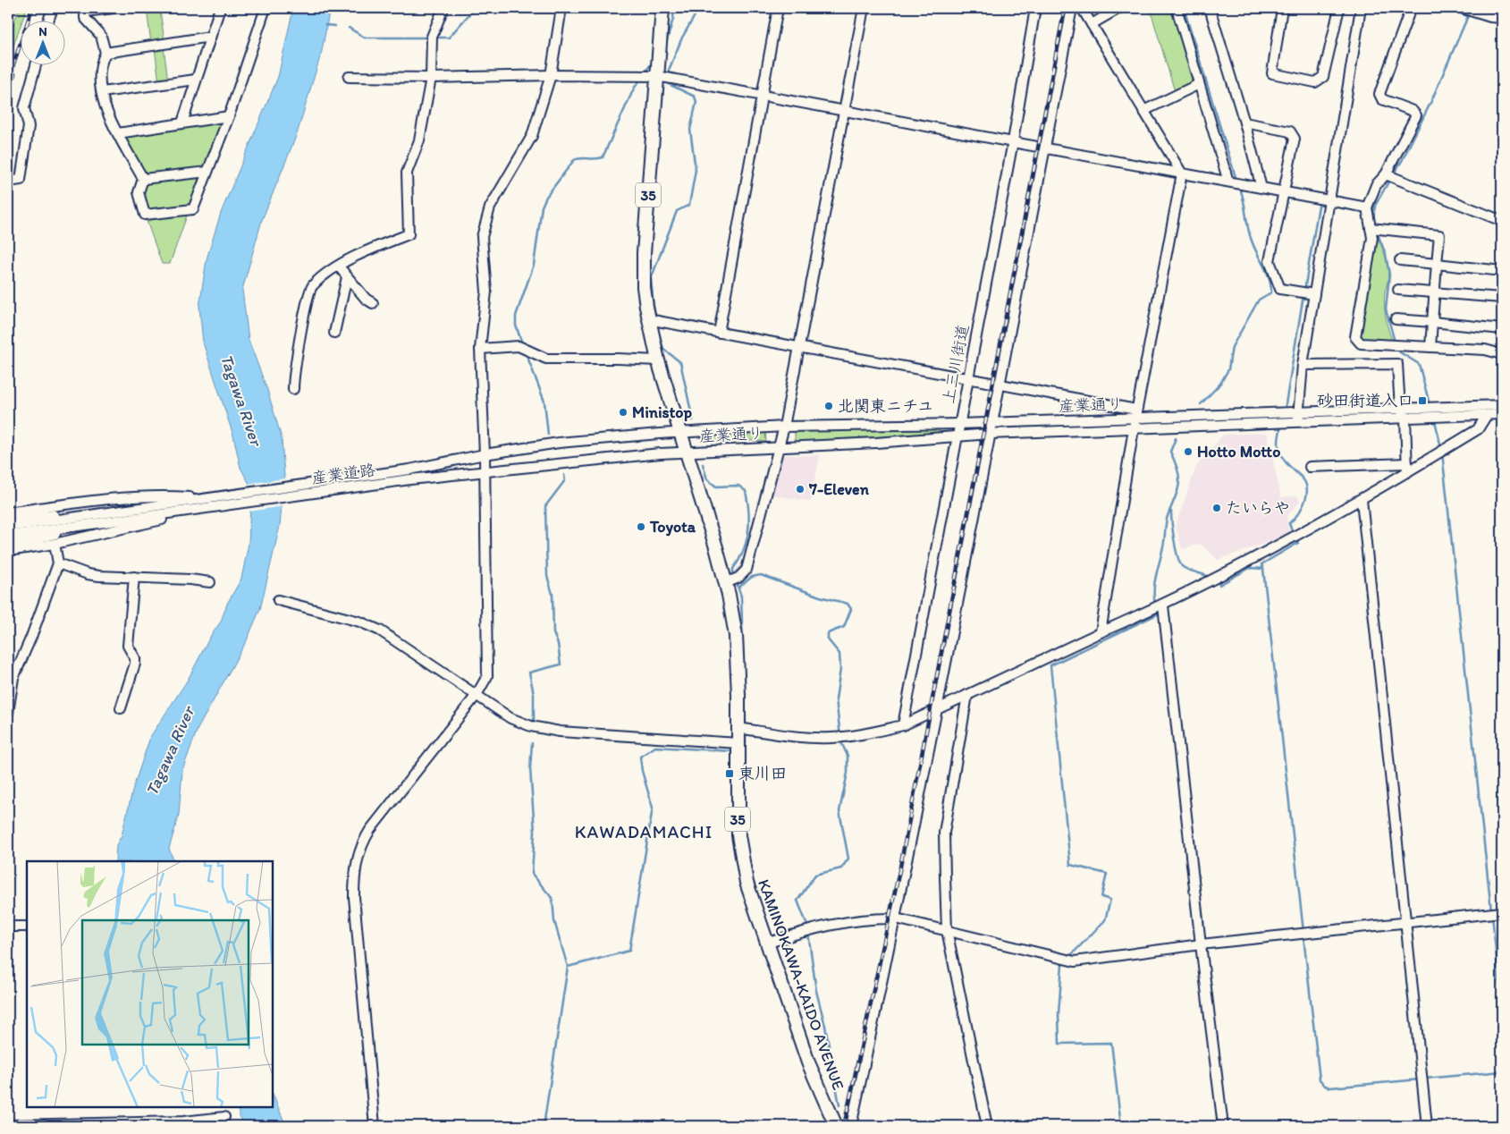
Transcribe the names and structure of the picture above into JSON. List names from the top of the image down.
{
  "streets": {
    "main road": ["35", "KAMINOKAWA-KAIDO AVENUE"],
    "street": ["上三川街道", "産業通り", "産業道路"]
  },
  "crossings": [
    ["上三川街道", "産業通り"],
    ["産業通り", "産業道路"],
    ["産業通り", "KAMINOKAWA-KAIDO AVENUE"],
    ["産業道路", "KAMINOKAWA-KAIDO AVENUE"]
  ],
  "districts": ["KAWADAMACHI"],
  "water": ["Tagawa River"],
  "places": {
    "transit": ["砂田街道入口", "東川田"],
    "other": [
      "北関東ニチユ",
      "Ministop",
      "Hotto Motto",
      "7-Eleven",
      "たいらや",
      "Toyota"
    ]
  },
  "north": "top"
}
